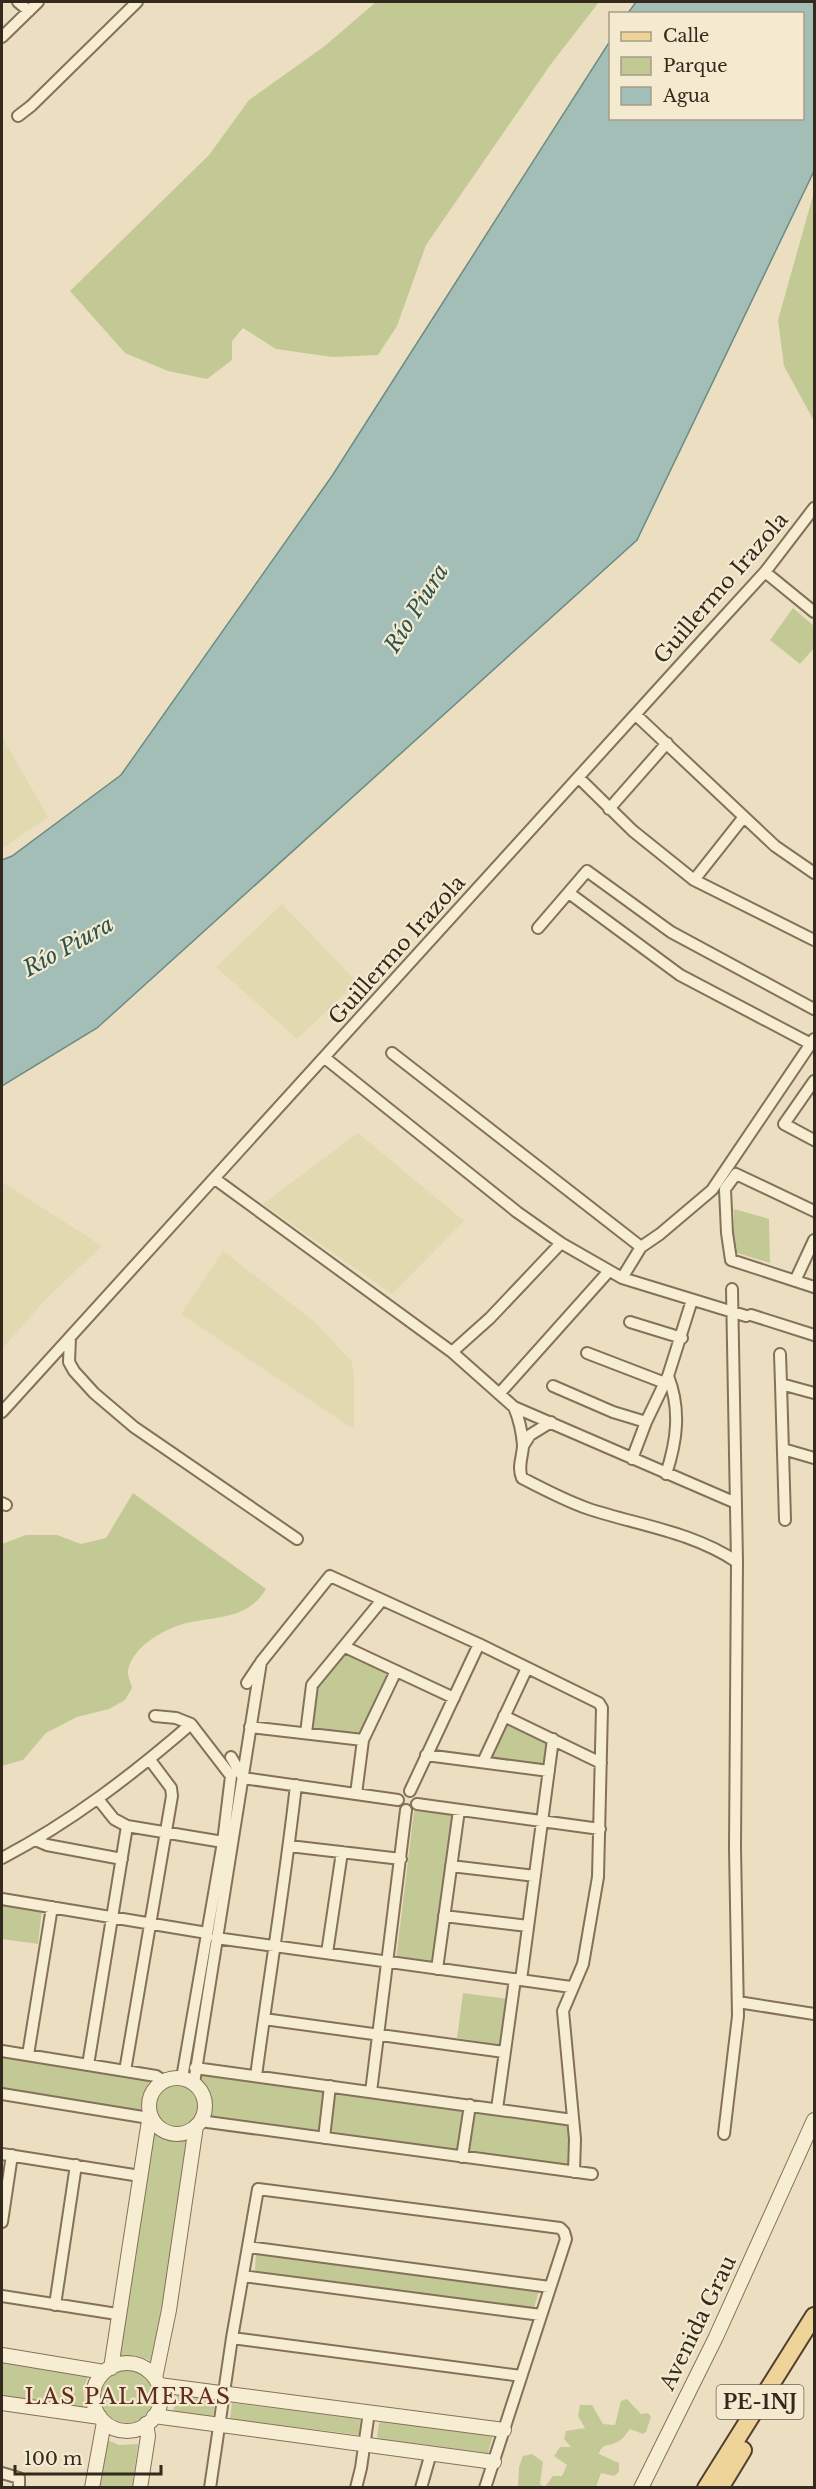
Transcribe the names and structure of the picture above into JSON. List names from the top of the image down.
{
  "streets": {
    "main road": ["PE-1NJ"],
    "street": ["Guillermo Irazola", "Avenida Grau"]
  },
  "districts": ["LAS PALMERAS"],
  "water": ["Río Piura"],
  "legend": ["Calle", "Parque", "Agua"],
  "scale_bar": "100 m"
}
